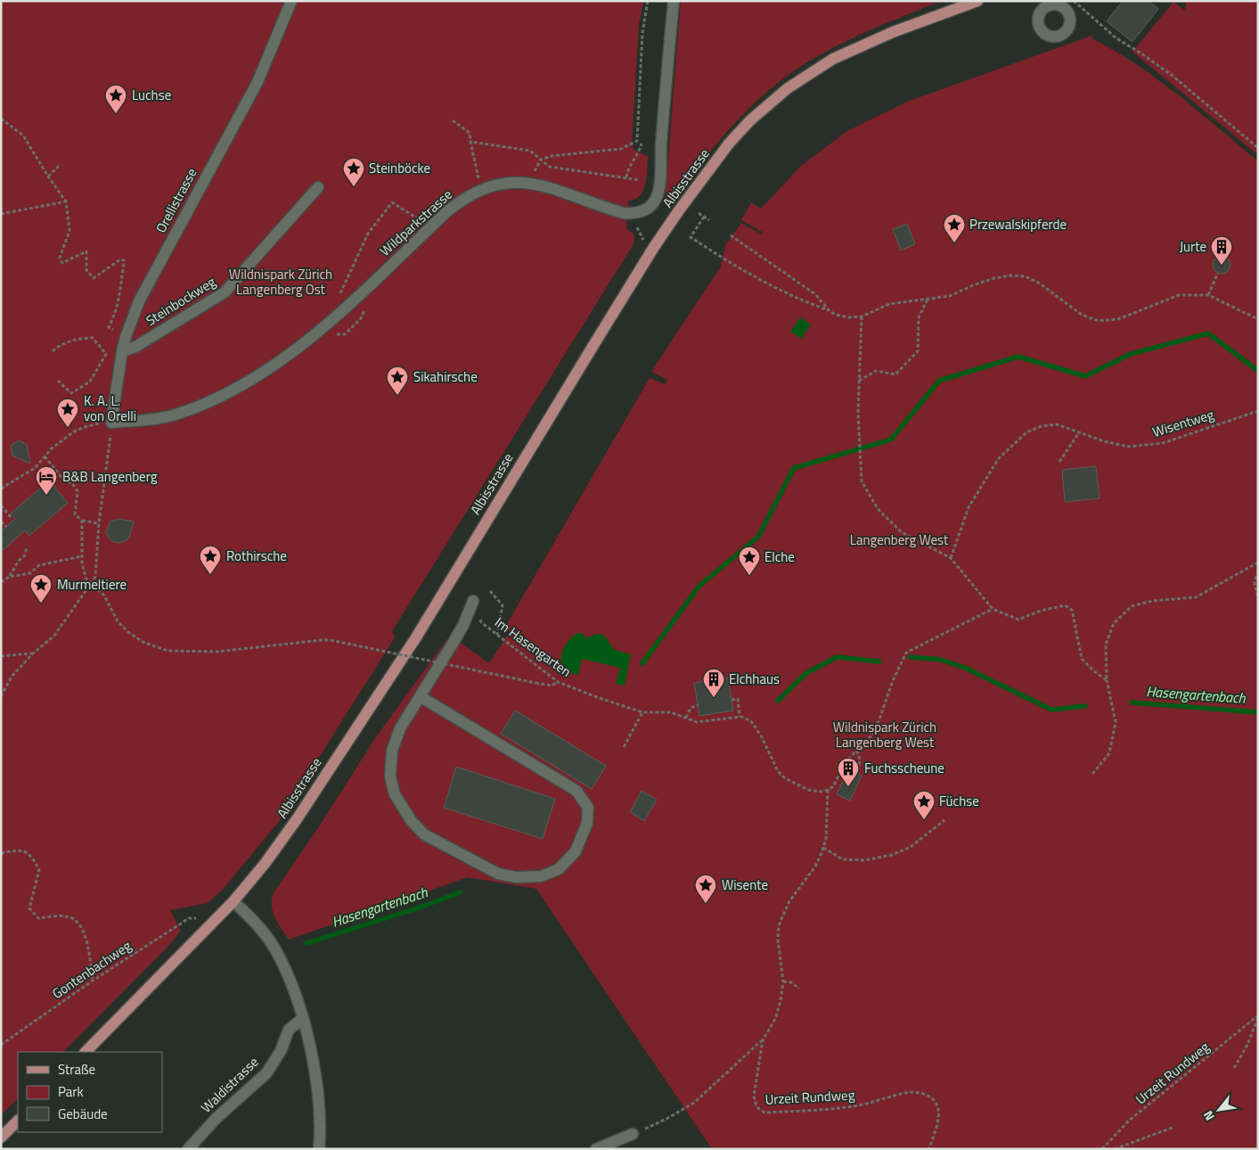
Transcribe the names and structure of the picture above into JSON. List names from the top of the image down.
{
  "streets": {
    "main road": ["Albisstrasse"],
    "street": [
      "Orellistrasse",
      "Wildparkstrasse",
      "Steinbockweg",
      "Waldistrasse"
    ],
    "path": [
      "Wisentweg",
      "Im Hasengarten",
      "Gontenbachweg",
      "Urzeit Rundweg"
    ]
  },
  "crossings": [
    ["Orellistrasse", "Wildparkstrasse"],
    ["Orellistrasse", "Steinbockweg"]
  ],
  "water": ["Hasengartenbach"],
  "parks": ["Wildnispark Zürich Langenberg Ost", "Langenberg West", "Wildnispark Zürich Langenberg West"],
  "places": {
    "place": [
      "Luchse",
      "Steinböcke",
      "Przewalskipferde",
      "Sikahirsche",
      "K. A. L. von Orelli",
      "Rothirsche",
      "Elche",
      "Murmeltiere",
      "Füchse",
      "Wisente"
    ],
    "building": ["Jurte", "Elchhaus", "Fuchsscheune"],
    "hotel": ["B&B Langenberg"]
  },
  "legend": ["Straße", "Park", "Gebäude"],
  "north": "bottom left"
}
